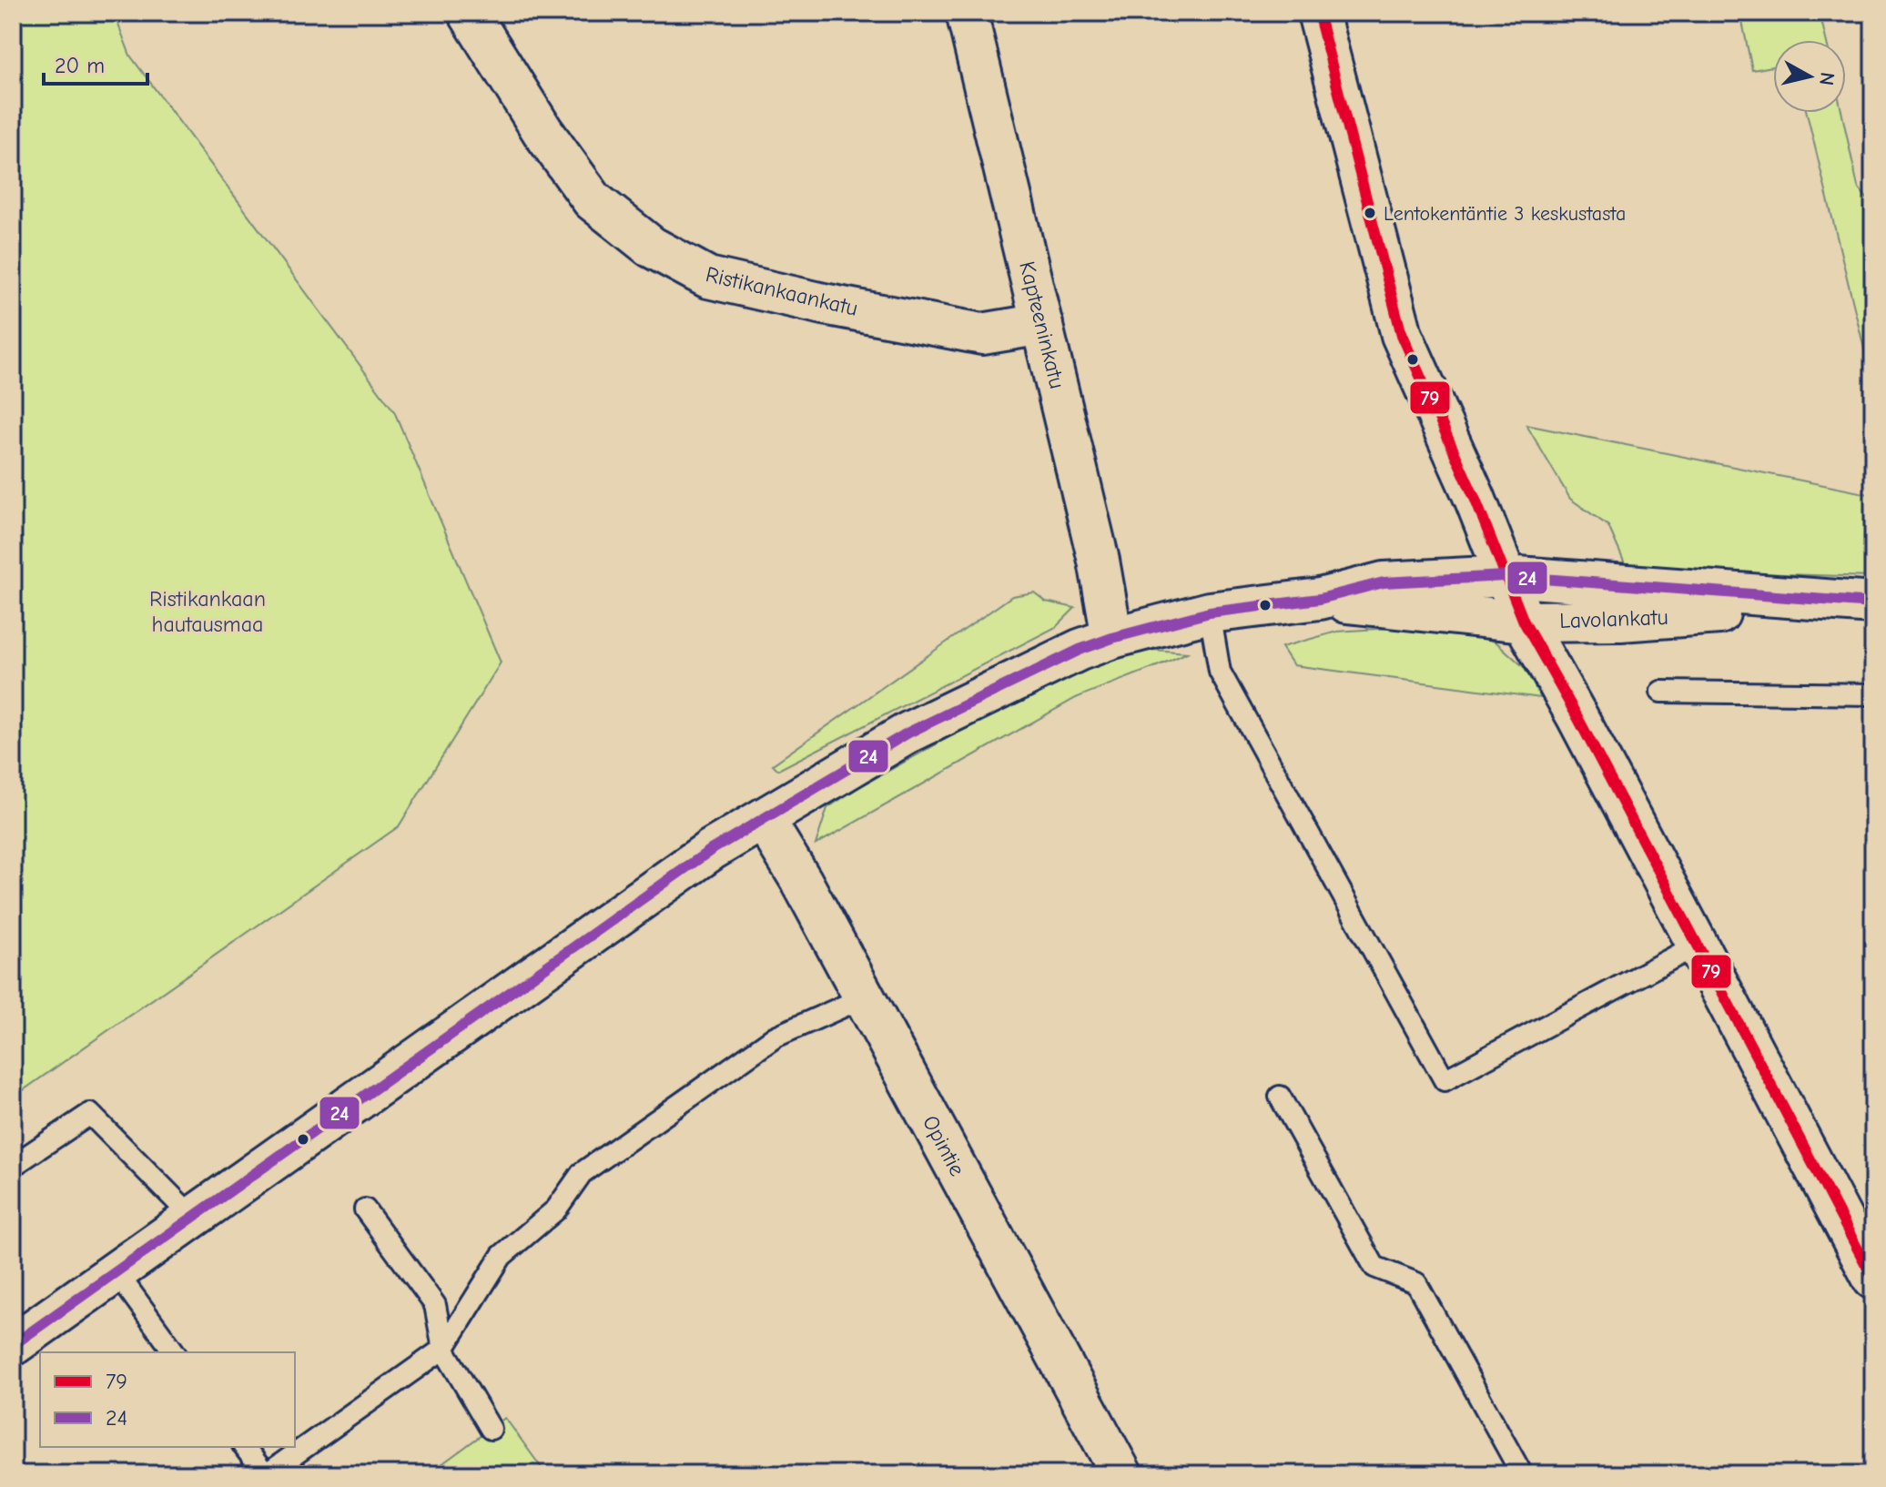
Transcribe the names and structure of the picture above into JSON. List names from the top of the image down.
{
  "streets": {
    "street": [
      "Ristikankaankatu",
      "Kapteeninkatu",
      "Lavolankatu",
      "Opintie"
    ]
  },
  "crossings": [
    ["Ristikankaankatu", "Kapteeninkatu"],
    ["Kapteeninkatu", "Lavolankatu"],
    ["Lavolankatu", "Opintie"]
  ],
  "parks": ["Ristikankaan hautausmaa"],
  "places": ["Lentokentäntie 3 keskustasta"],
  "lines": ["transit line 79", "transit line 24"],
  "legend": ["79", "24"],
  "scale_bar": "20 m",
  "north": "right"
}
